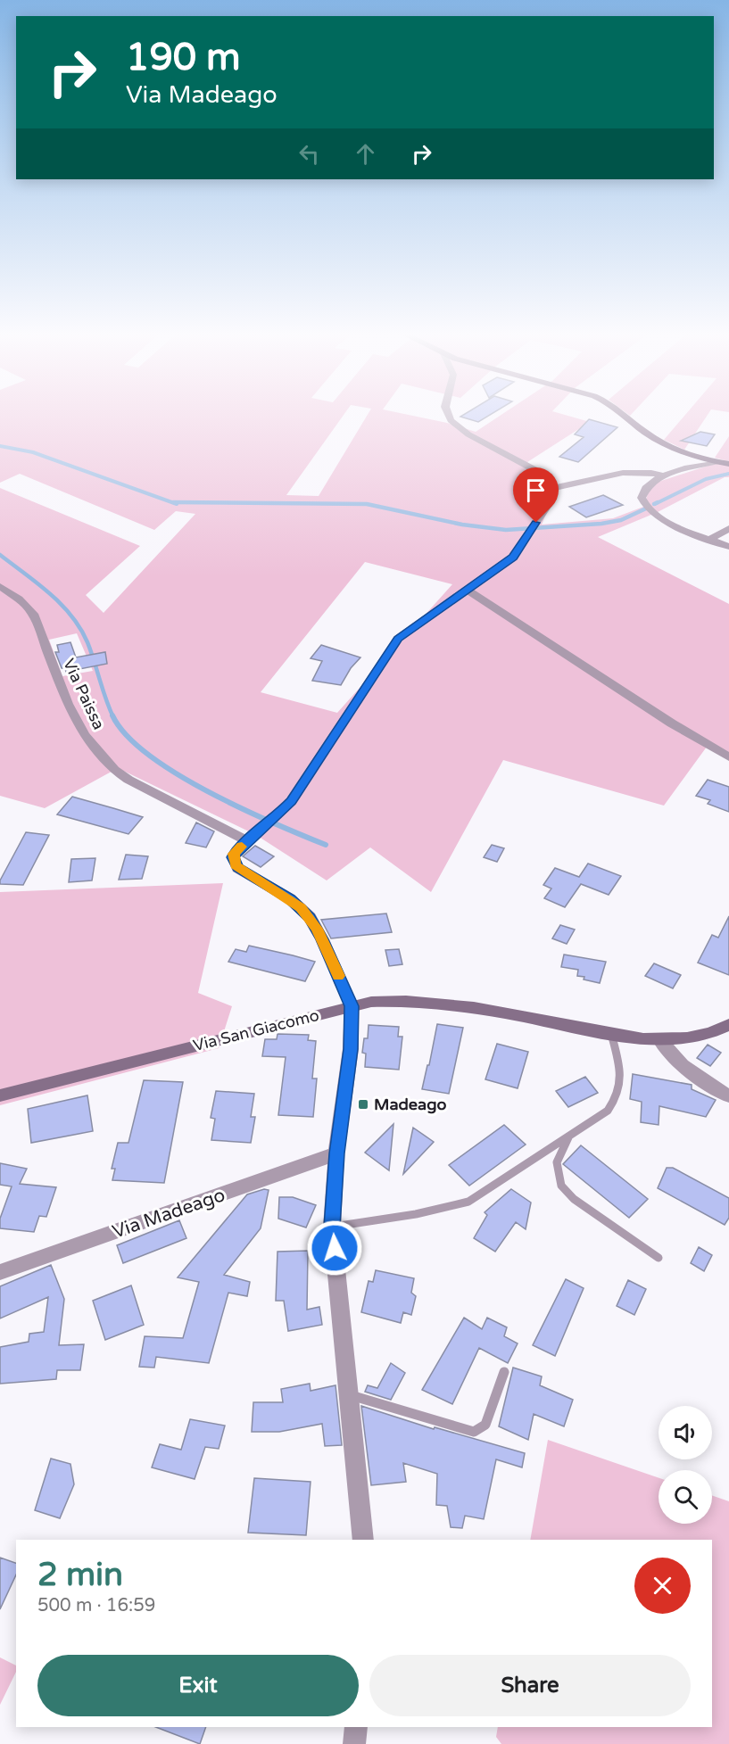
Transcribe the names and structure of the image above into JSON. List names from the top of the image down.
{
  "streets": {
    "street": ["Via Paissa", "Via San Giacomo", "Via Madeago"]
  },
  "places": {
    "transit": ["Madeago"]
  },
  "page": {
    "turn": ["190 m", "Via Madeago"],
    "heading": ["2 min", "500 m · 16:59"],
    "buttons": ["Exit", "Share"]
  }
}
